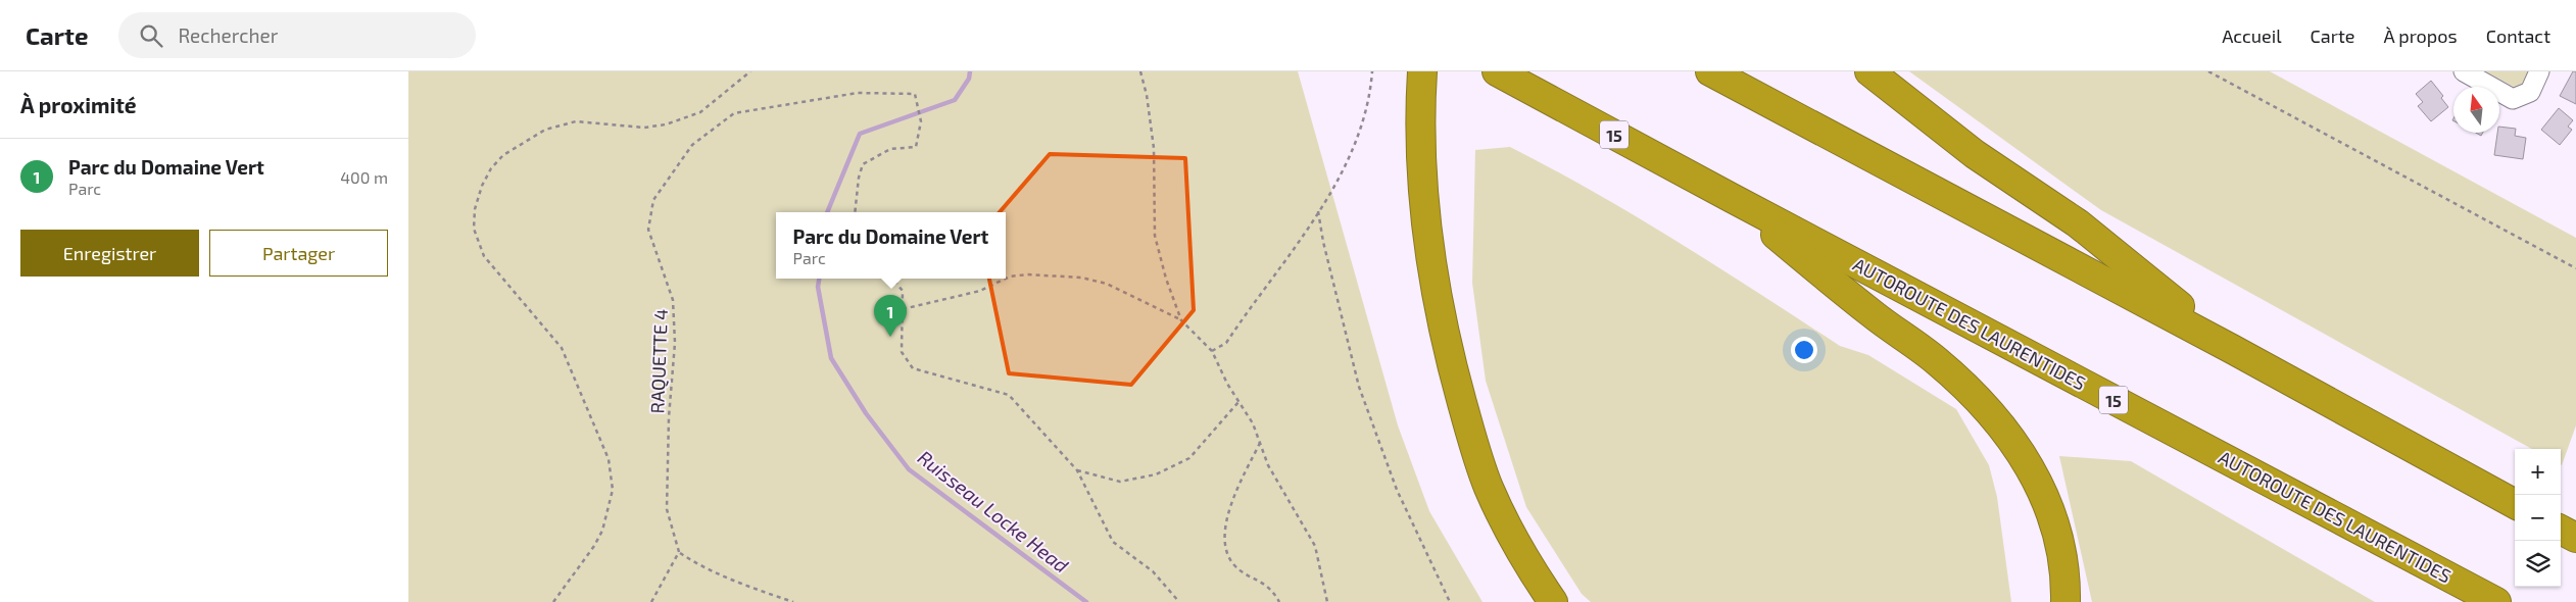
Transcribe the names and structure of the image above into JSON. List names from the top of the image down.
{
  "streets": {
    "highway": ["15", "AUTOROUTE DES LAURENTIDES"],
    "path": ["RAQUETTE 4"]
  },
  "water": ["Ruisseau Locke Head"],
  "north": "top",
  "page": {
    "header": "Carte",
    "search": "Rechercher",
    "nav": [
      "Accueil",
      "Carte",
      "À propos",
      "Contact"
    ],
    "heading": "À proximité",
    "list": [
      {
        "mark": "1",
        "name": "Parc du Domaine Vert",
        "note": "Parc",
        "value": "400 m"
      }
    ],
    "popup": ["Parc du Domaine Vert", "Parc"],
    "buttons": ["Enregistrer", "Partager"],
    "pins": "1",
    "map_buttons": ["+", "−"]
  }
}
